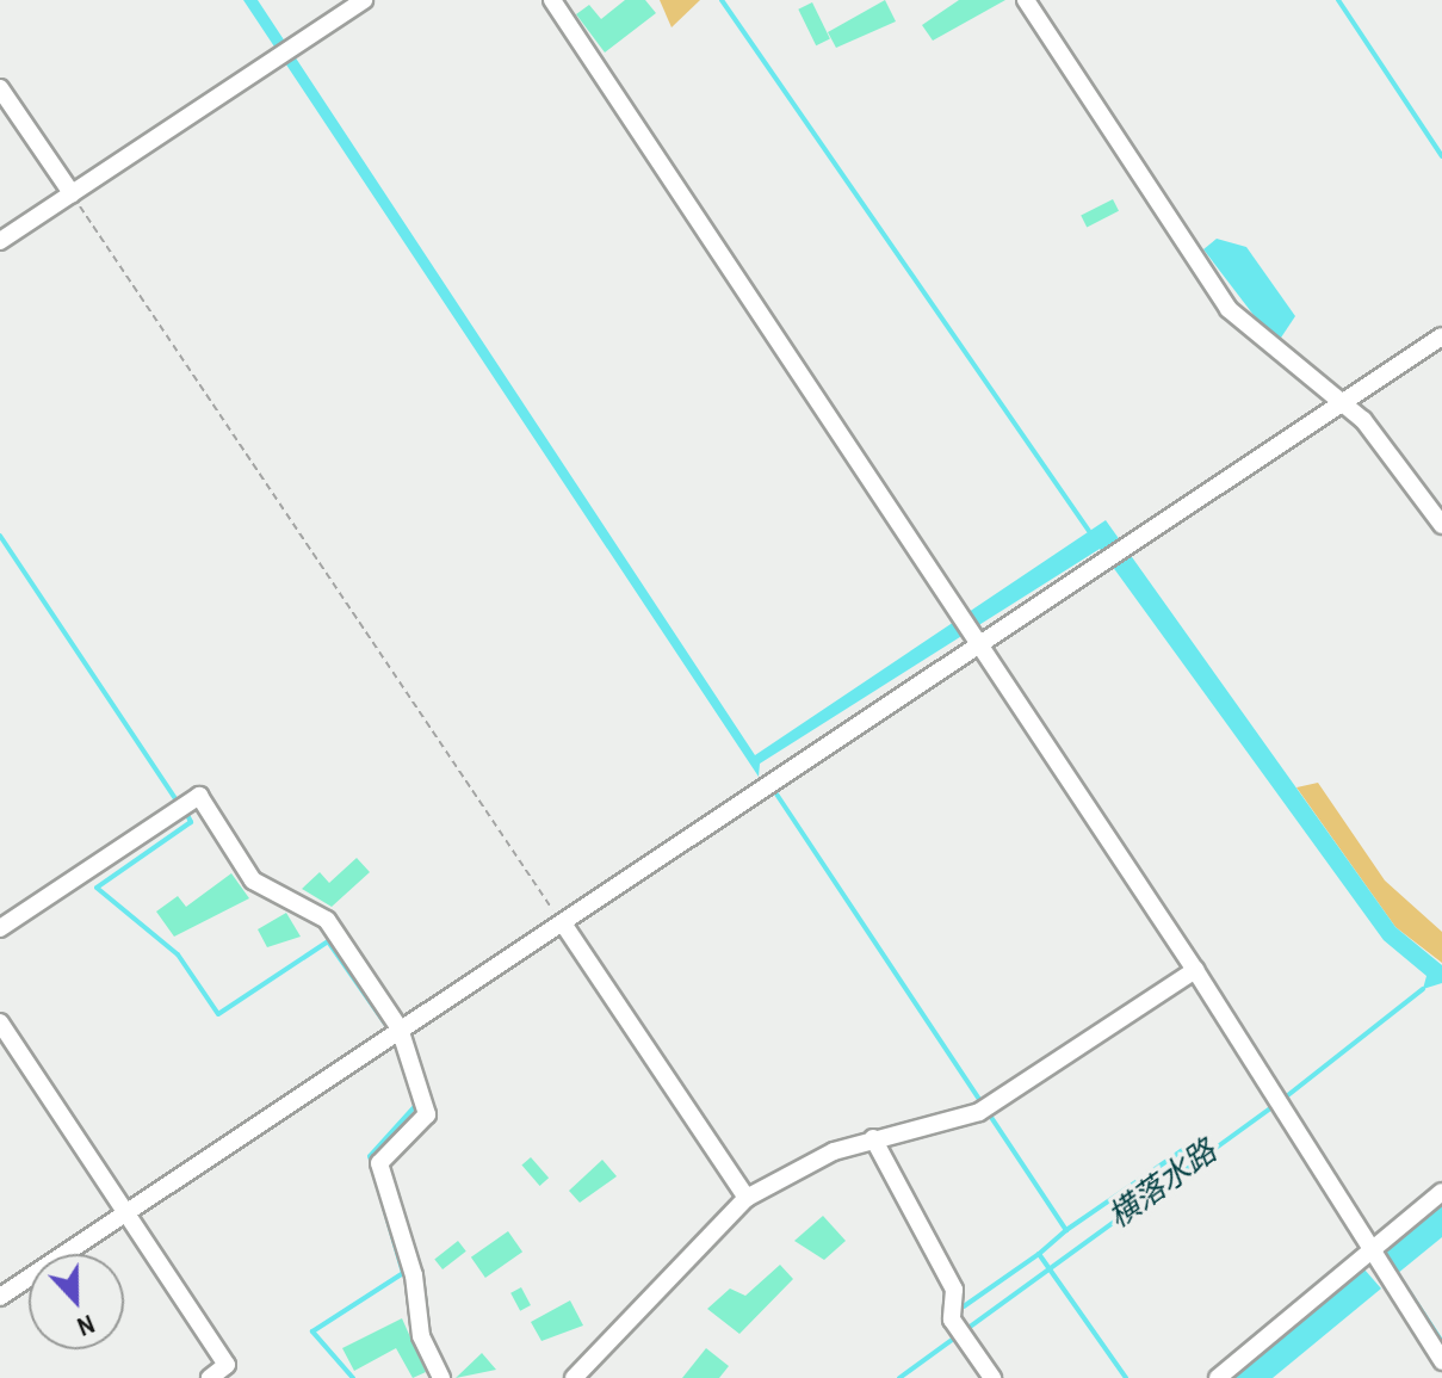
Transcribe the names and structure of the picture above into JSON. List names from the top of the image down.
{
  "water": ["横落水路"],
  "north": "bottom"
}
